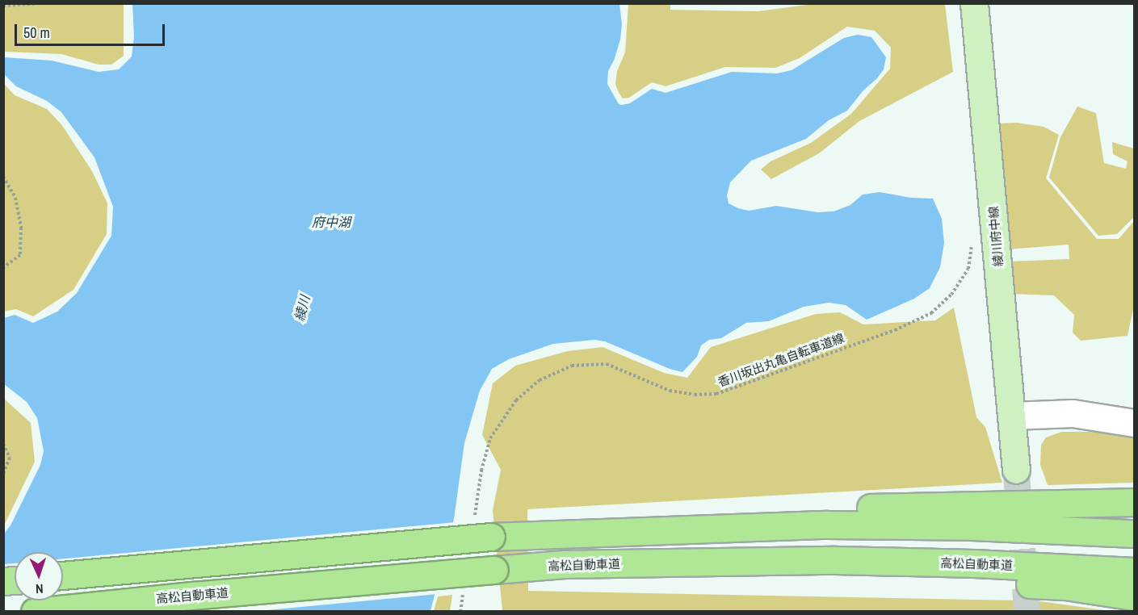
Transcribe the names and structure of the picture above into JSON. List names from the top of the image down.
{
  "streets": {
    "highway": ["高松自動車道"],
    "main road": ["綾川府中線"],
    "path": ["香川坂出丸亀自転車道線"]
  },
  "water": ["府中湖", "綾川"],
  "scale_bar": "50 m",
  "north": "bottom"
}
